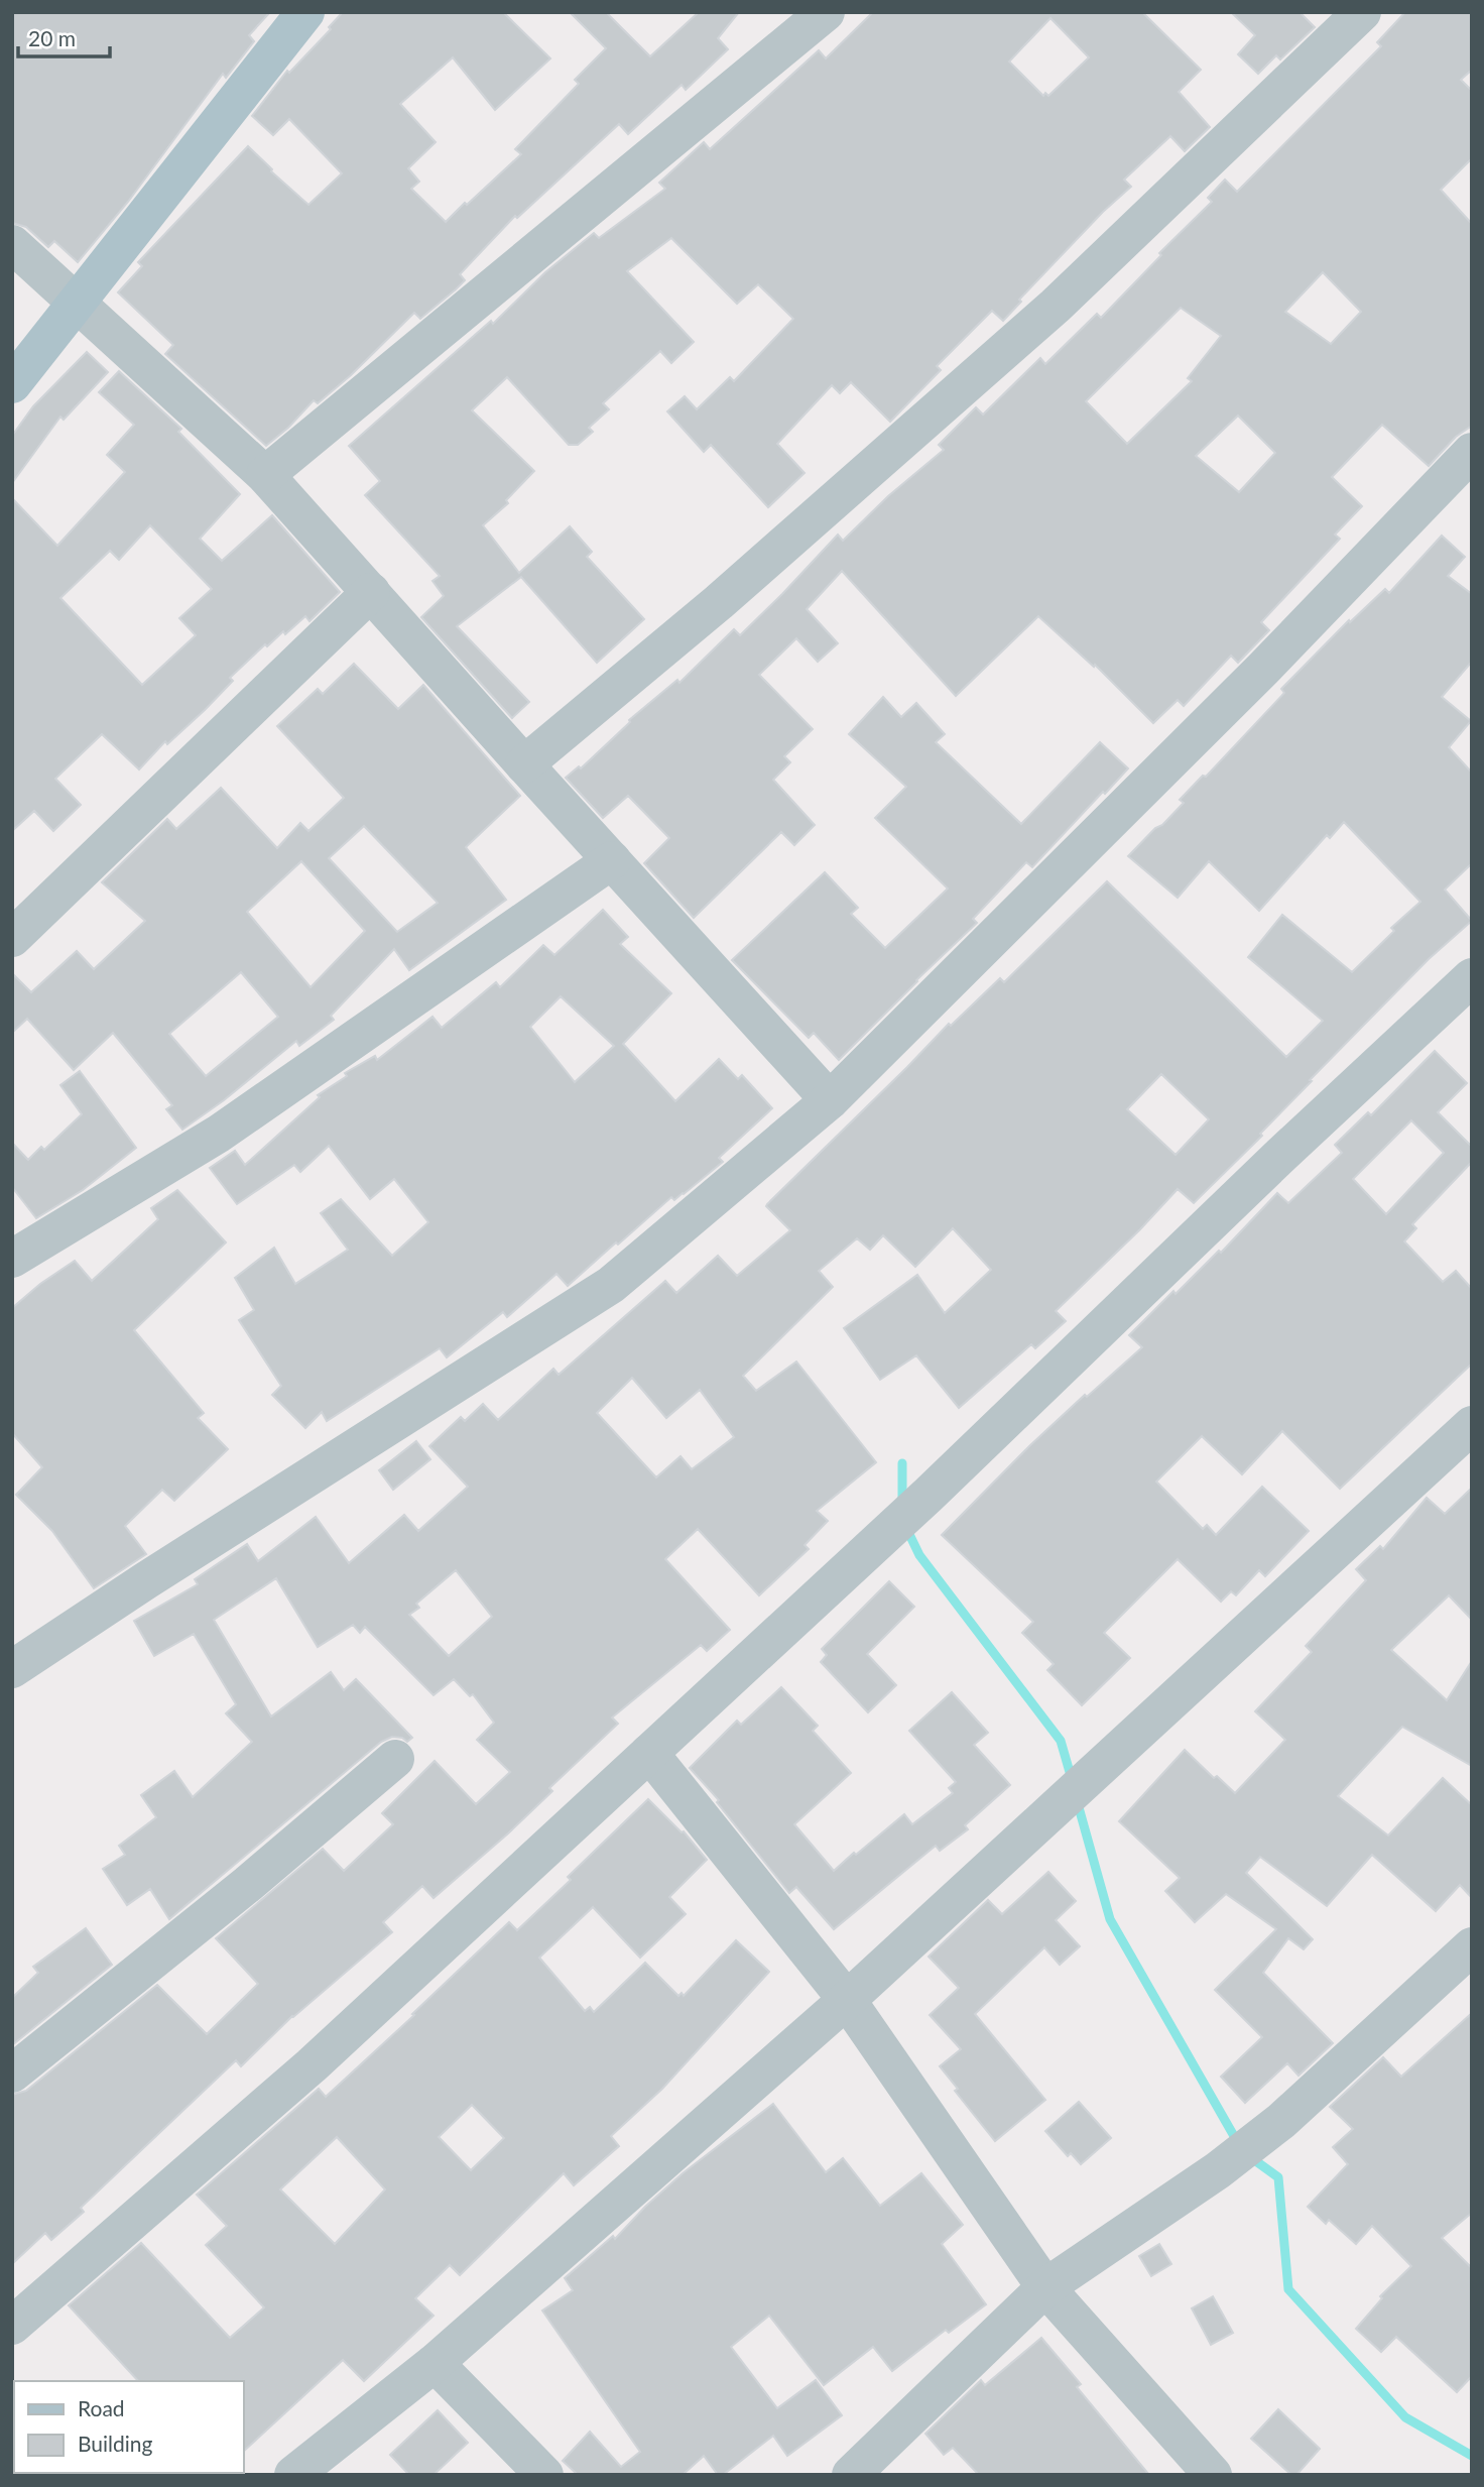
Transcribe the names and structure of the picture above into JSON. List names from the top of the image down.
{
  "legend": ["Road", "Building"],
  "scale_bar": "20 m"
}
